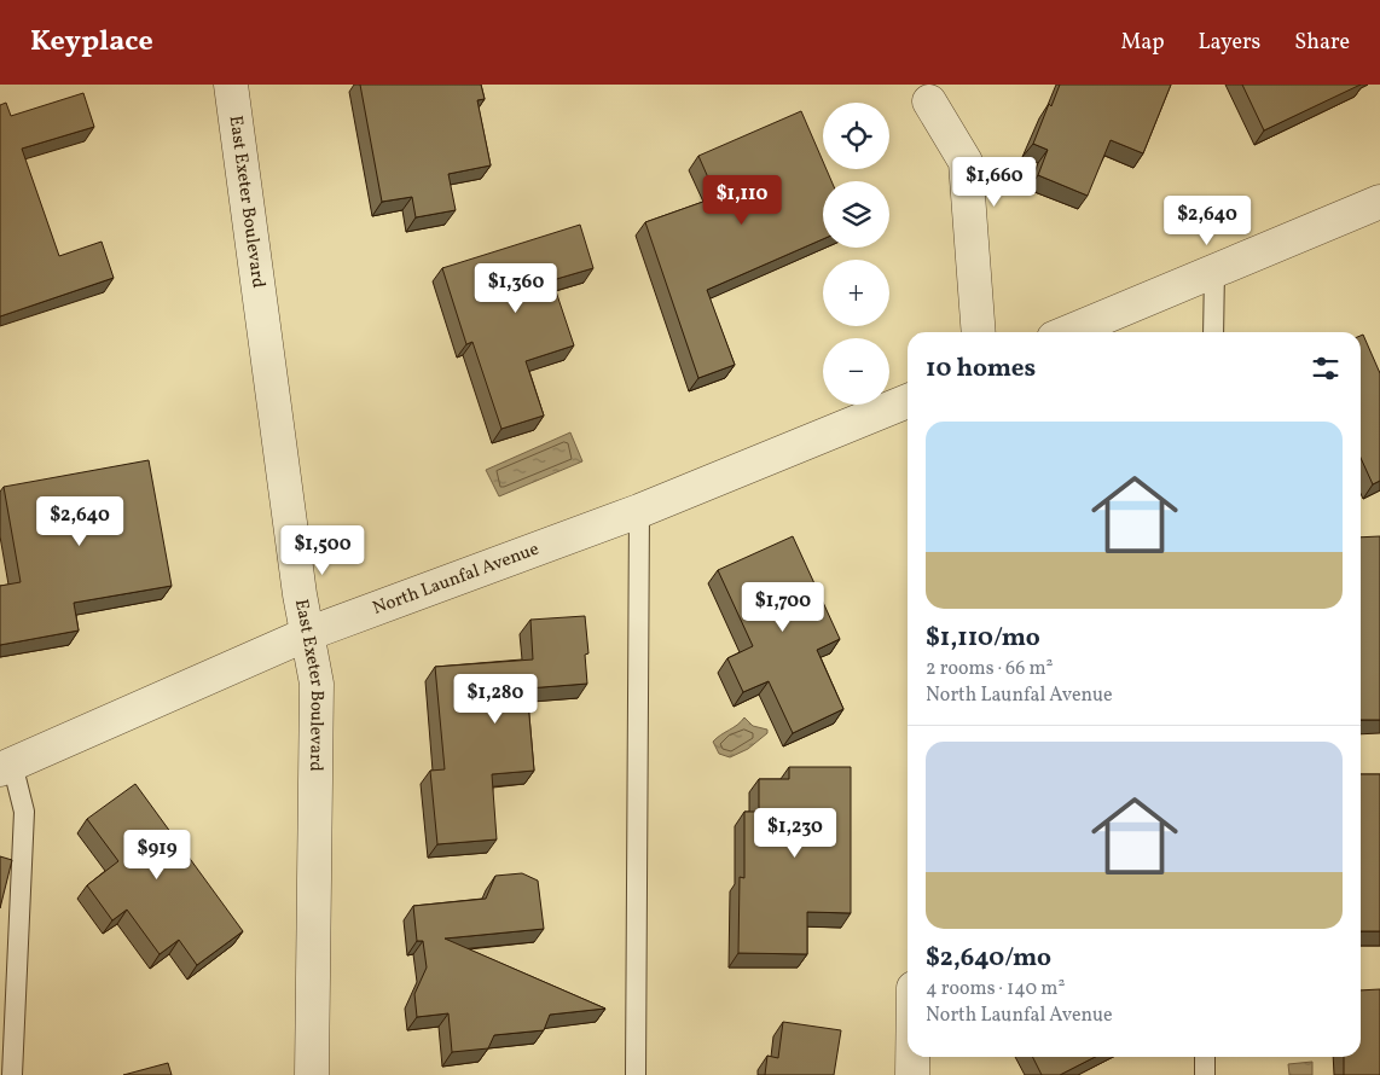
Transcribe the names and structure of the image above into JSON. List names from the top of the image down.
{
  "streets": {
    "street": ["East Exeter Boulevard", "North Launfal Avenue"]
  },
  "crossings": [
    ["East Exeter Boulevard", "North Launfal Avenue"]
  ],
  "page": {
    "header": "Keyplace",
    "nav": ["Map", "Layers", "Share"],
    "map_buttons": ["+", "−"],
    "price": [
      "$1,660",
      "$1,110",
      "$2,640",
      "$1,360",
      "$2,640",
      "$1,500",
      "$1,700",
      "$1,280",
      "$1,230",
      "$919"
    ],
    "heading": "10 homes",
    "list": [
      {
        "name": "$1,110/mo",
        "note": "2 rooms · 66 m² · North Launfal Avenue"
      },
      {
        "name": "$2,640/mo",
        "note": "4 rooms · 140 m² · North Launfal Avenue"
      }
    ]
  }
}
